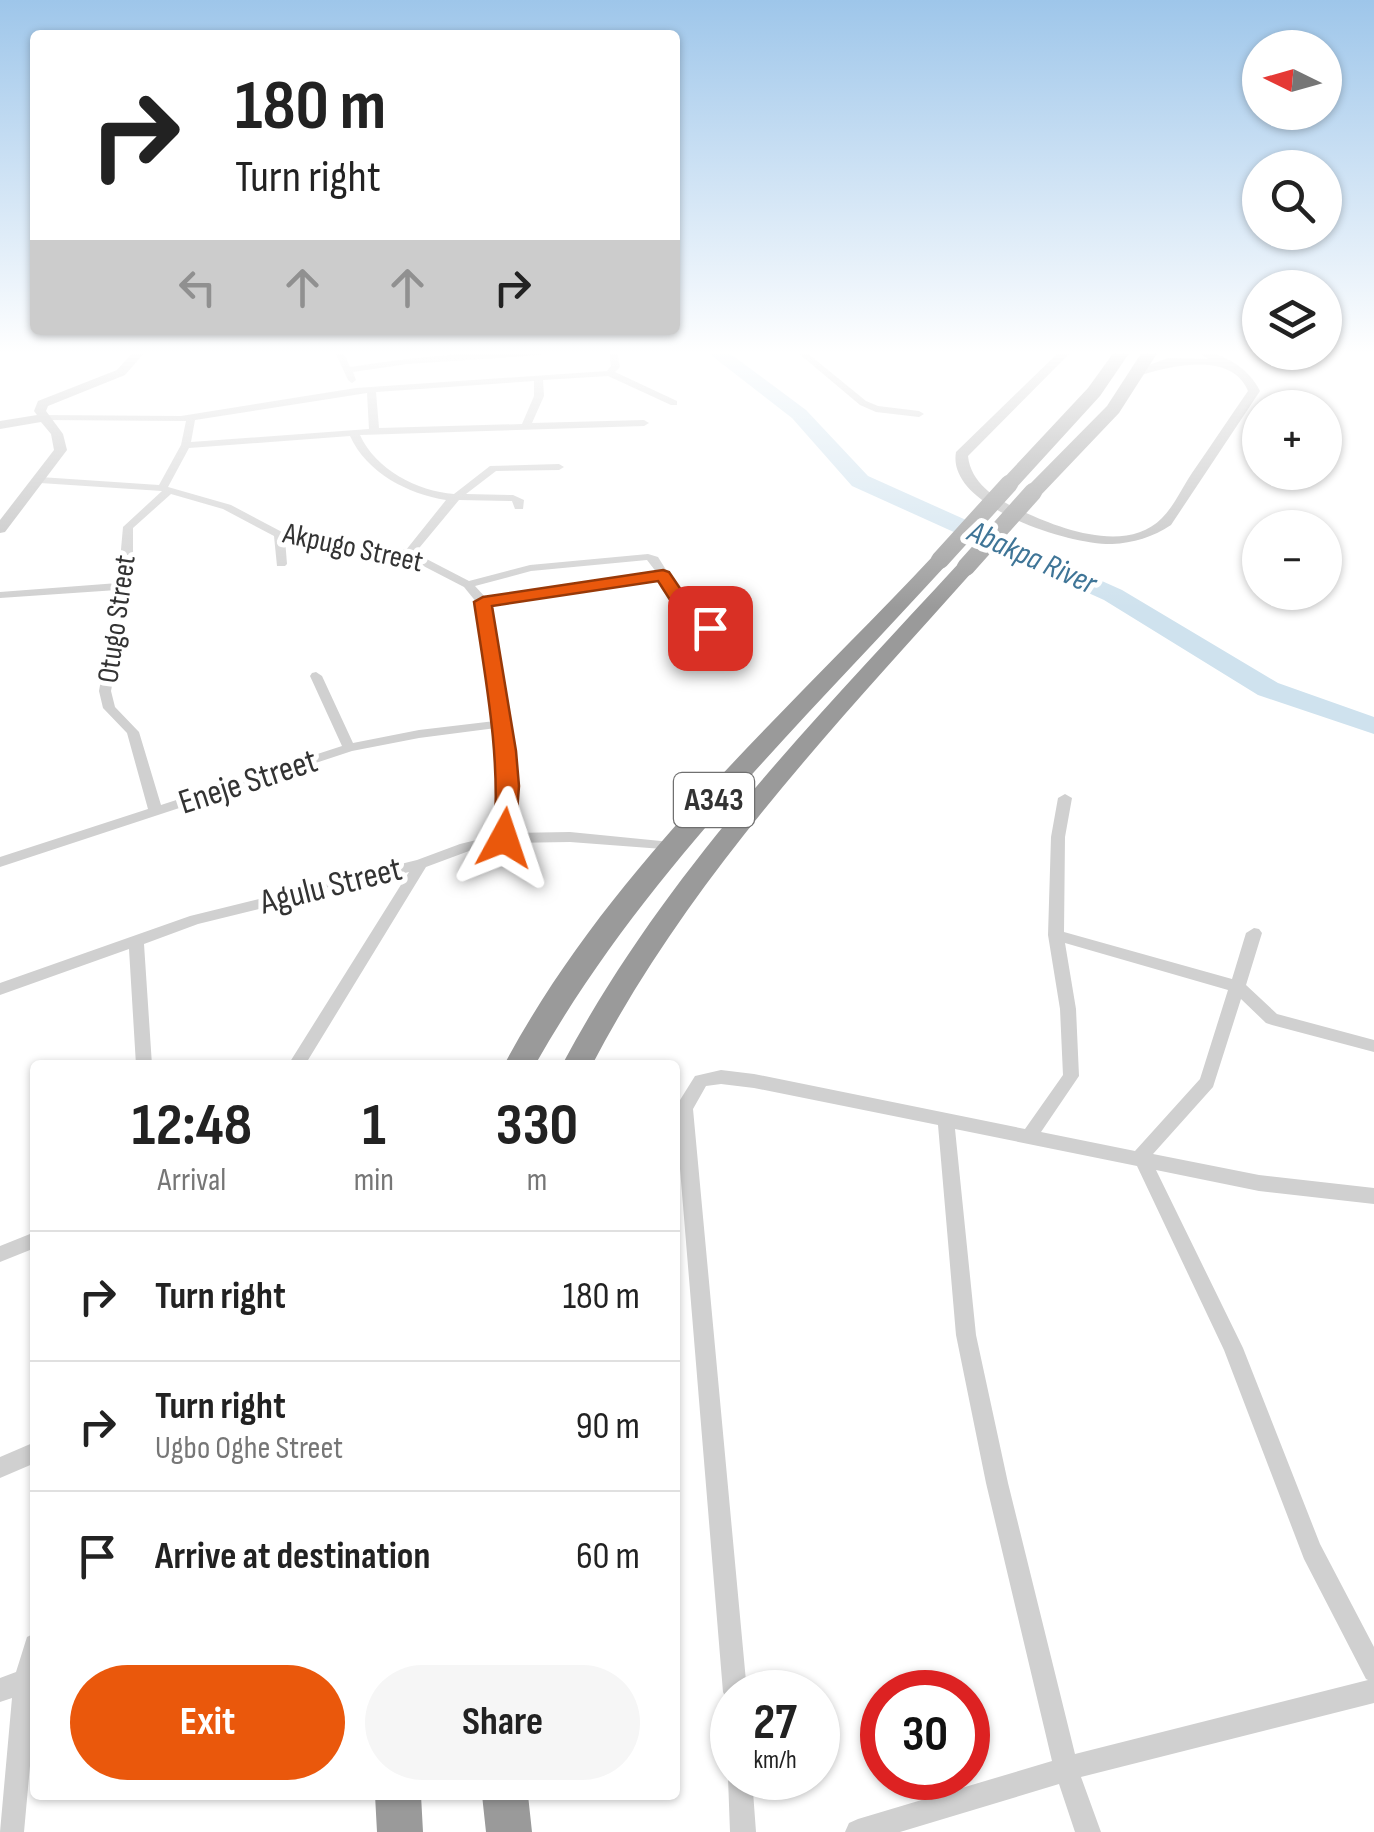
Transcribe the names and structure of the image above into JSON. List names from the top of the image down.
{
  "streets": {
    "highway": ["A343"],
    "street": [
      "Akpugo Street",
      "Otugo Street",
      "Eneje Street",
      "Agulu Street"
    ]
  },
  "crossings": [
    ["Akpugo Street", "Otugo Street"],
    ["Otugo Street", "Eneje Street"],
    ["A343", "Agulu Street"]
  ],
  "water": ["Abakpa River"],
  "north": "left",
  "page": {
    "map_buttons": ["+", "−"],
    "turn": ["180 m", "Turn right"],
    "eta": [
      "12:48",
      "Arrival",
      "1",
      "min",
      "330",
      "m"
    ],
    "list": [
      {
        "name": "Turn right",
        "value": "180 m"
      },
      {
        "name": "Turn right",
        "note": "Ugbo Oghe Street",
        "value": "90 m"
      },
      {
        "name": "Arrive at destination",
        "value": "60 m"
      }
    ],
    "buttons": ["Exit", "Share"],
    "speed": "27 km/h",
    "limit": "30"
  }
}
